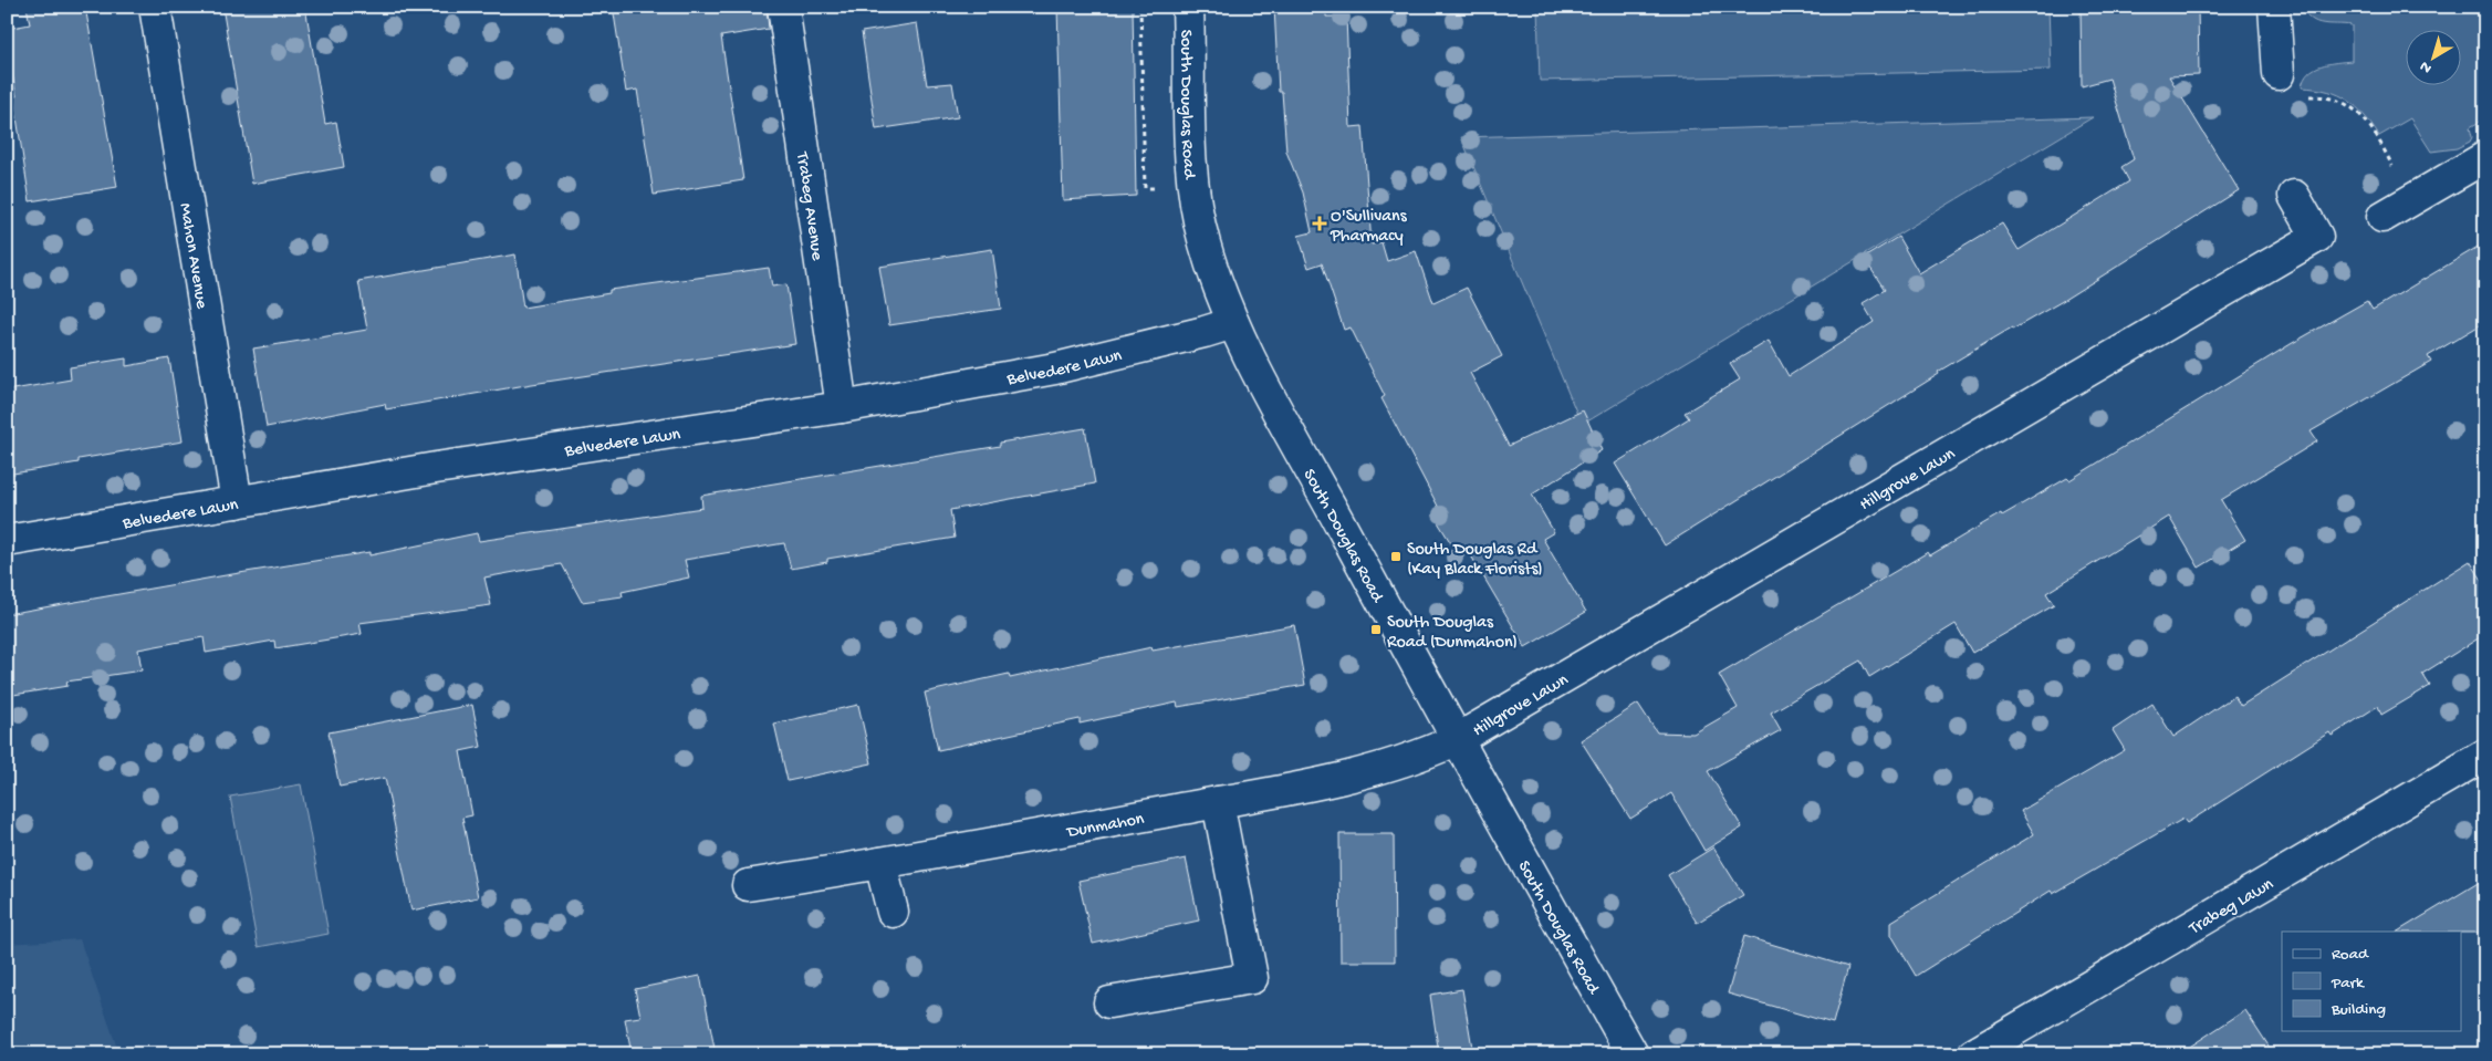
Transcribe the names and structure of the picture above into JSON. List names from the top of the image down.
{
  "streets": {
    "street": [
      "South Douglas Road",
      "Trabeg Avenue",
      "Mahon Avenue",
      "Belvedere Lawn",
      "Hillgrove Lawn",
      "Dunmahon",
      "Trabeg Lawn"
    ]
  },
  "crossings": [
    ["South Douglas Road", "Belvedere Lawn"],
    ["South Douglas Road", "Hillgrove Lawn"],
    ["South Douglas Road", "Dunmahon"],
    ["Trabeg Avenue", "Belvedere Lawn"],
    ["Mahon Avenue", "Belvedere Lawn"],
    ["Hillgrove Lawn", "Dunmahon"]
  ],
  "places": {
    "health": ["O'Sullivans Pharmacy"],
    "transit": ["South Douglas Rd (Kay Black Florists)", "South Douglas Road (Dunmahon)"]
  },
  "legend": ["Road", "Park", "Building"],
  "north": "bottom left"
}
